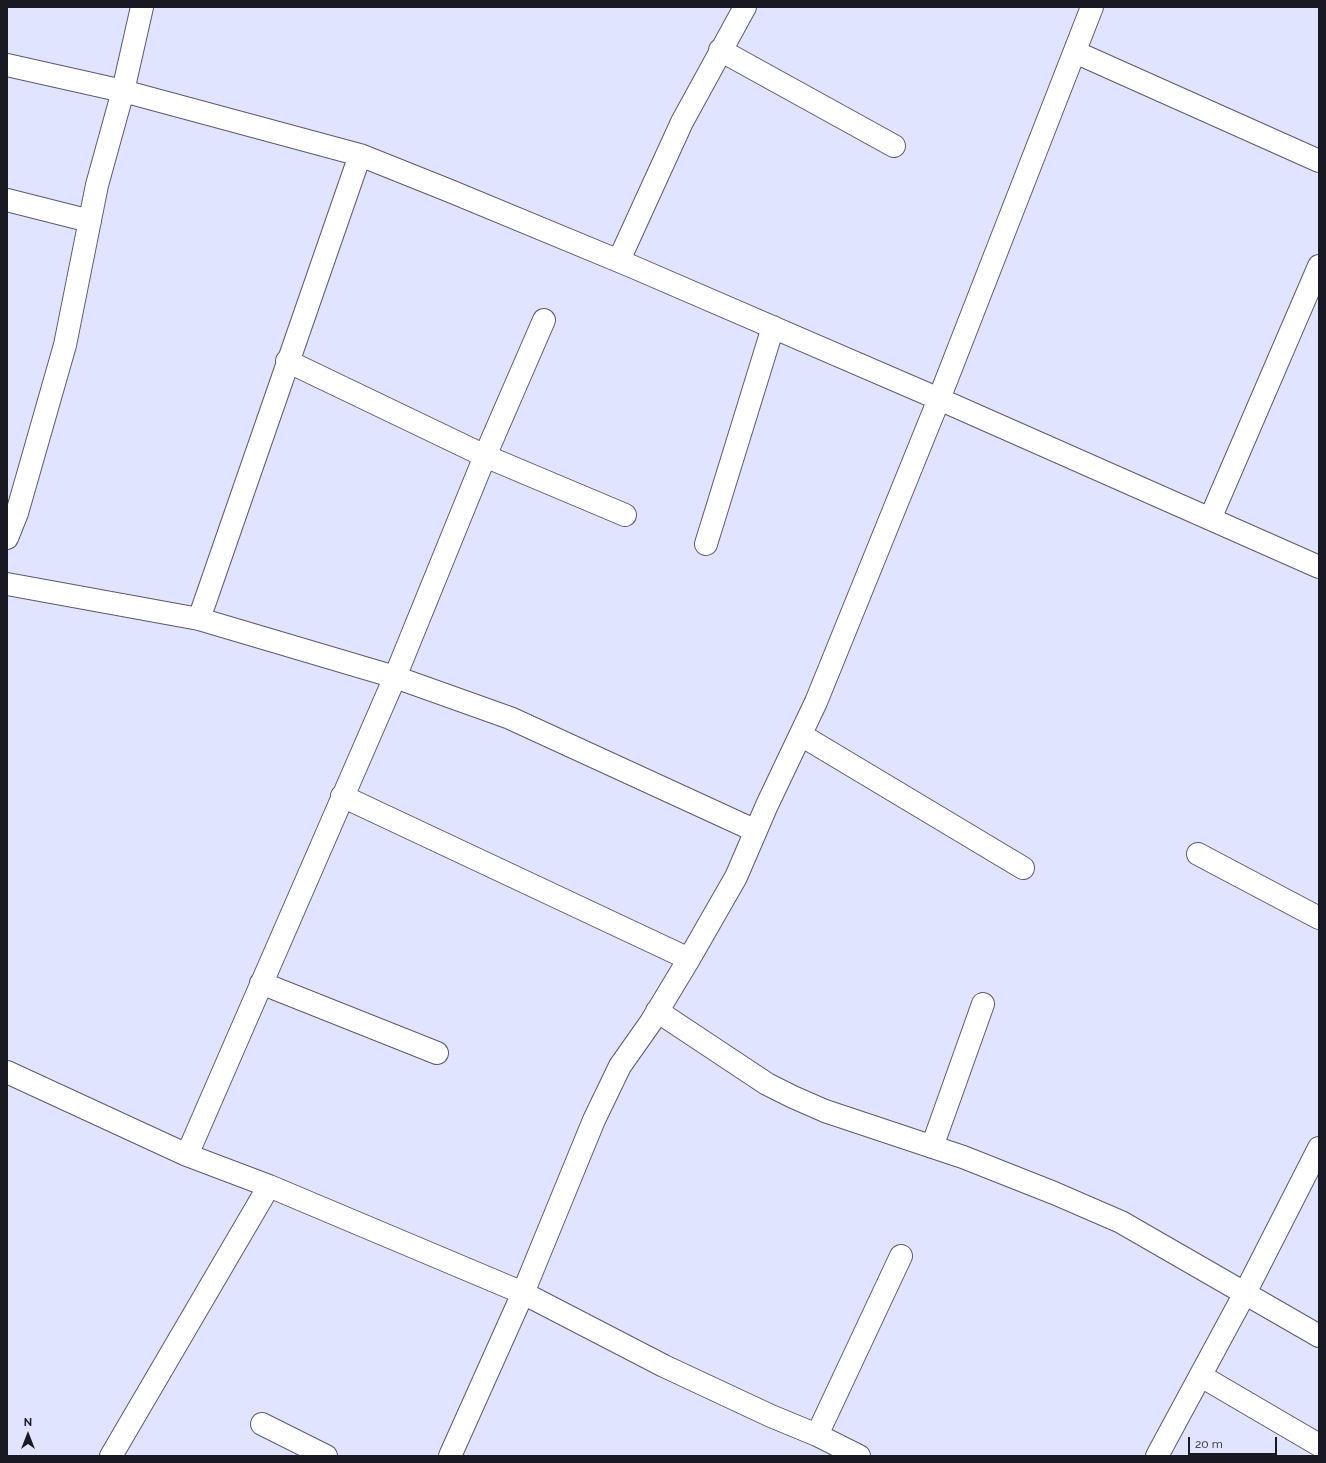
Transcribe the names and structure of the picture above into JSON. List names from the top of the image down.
{
  "scale_bar": "20 m",
  "north": "top"
}
